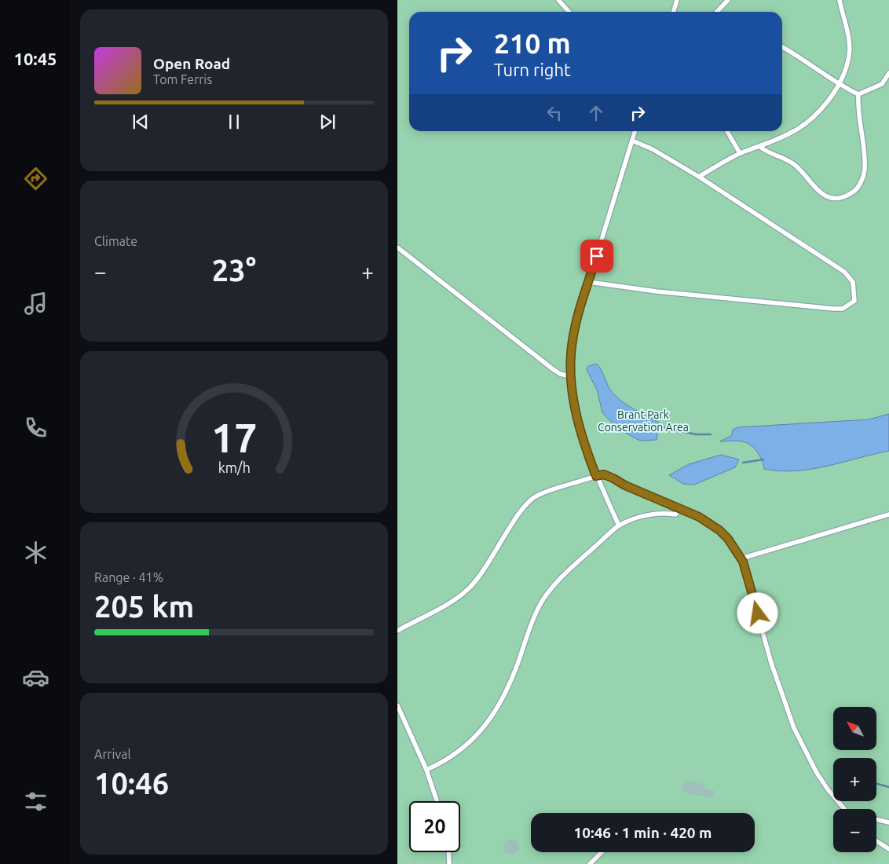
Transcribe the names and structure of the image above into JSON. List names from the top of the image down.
{
  "parks": ["Brant Park Conservation Area"],
  "north": "top left",
  "page": {
    "tabs": "10:45",
    "turn": ["210 m", "Turn right"],
    "song": ["Open Road", "Tom Ferris"],
    "tile": [
      "Climate",
      ["Range · 41%", "205 km"],
      ["Arrival", "10:46"]
    ],
    "heat": ["−", "23°", "+"],
    "map_buttons": ["+", "−"],
    "limit": "20",
    "trip": "10:46 · 1 min · 420 m",
    "gauge": ["17", "km/h"]
  }
}
